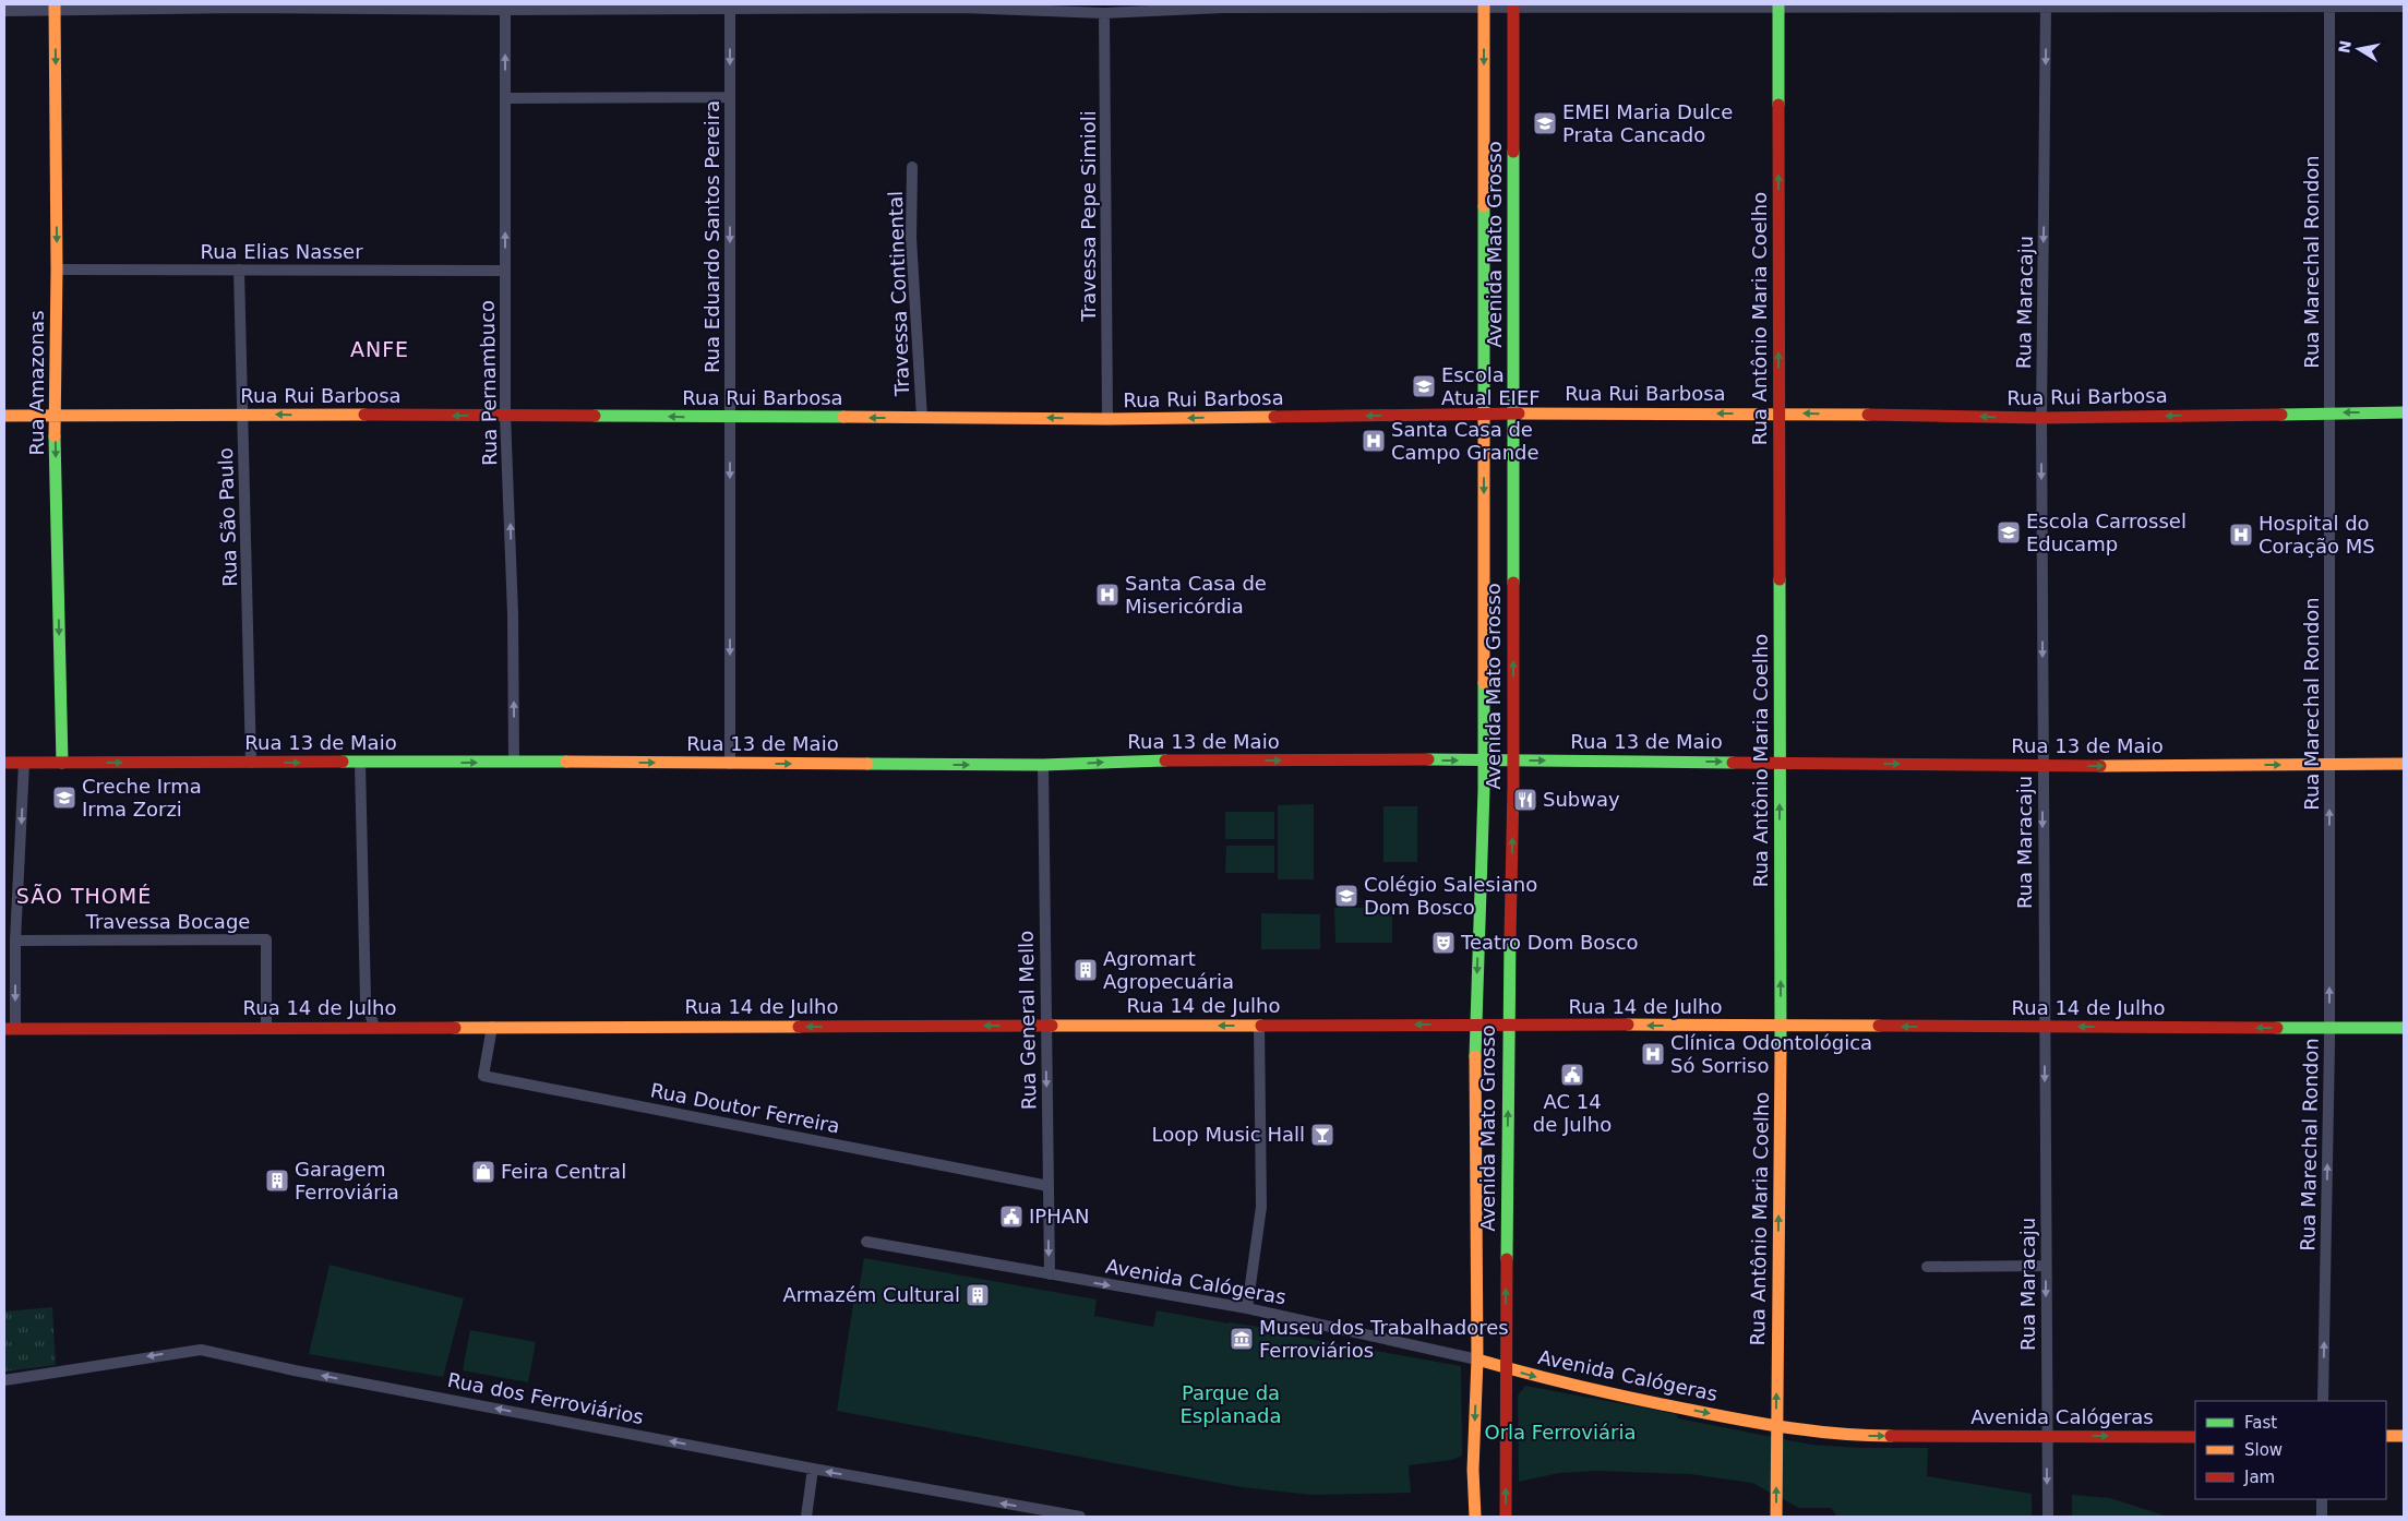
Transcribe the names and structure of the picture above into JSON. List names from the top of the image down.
{
  "streets": {
    "street": [
      "Travessa Pepe Simioli",
      "Rua Eduardo Santos Pereira",
      "Avenida Mato Grosso",
      "Rua Elias Nasser",
      "Rua Marechal Rondon",
      "Travessa Continental",
      "Rua Maracaju",
      "Rua Antônio Maria Coelho",
      "Rua Amazonas",
      "Rua Pernambuco",
      "Rua Rui Barbosa",
      "Rua São Paulo",
      "Rua 13 de Maio",
      "Travessa Bocage",
      "Rua 14 de Julho",
      "Rua General Mello",
      "Rua Doutor Ferreira",
      "Avenida Calógeras",
      "Rua dos Ferroviários"
    ]
  },
  "crossings": [
    ["Travessa Pepe Simioli", "Rua Rui Barbosa"],
    ["Rua Eduardo Santos Pereira", "Rua Rui Barbosa"],
    ["Rua Eduardo Santos Pereira", "Rua 13 de Maio"],
    ["Avenida Mato Grosso", "Rua Rui Barbosa"],
    ["Avenida Mato Grosso", "Rua 13 de Maio"],
    ["Avenida Mato Grosso", "Rua 14 de Julho"],
    ["Avenida Mato Grosso", "Avenida Calógeras"],
    ["Rua Elias Nasser", "Rua Amazonas"],
    ["Rua Elias Nasser", "Rua Pernambuco"],
    ["Rua Elias Nasser", "Rua São Paulo"],
    ["Rua Marechal Rondon", "Rua Rui Barbosa"],
    ["Rua Marechal Rondon", "Rua 13 de Maio"],
    ["Rua Marechal Rondon", "Rua 14 de Julho"],
    ["Travessa Continental", "Rua Rui Barbosa"],
    ["Rua Maracaju", "Rua Rui Barbosa"],
    ["Rua Maracaju", "Rua 13 de Maio"],
    ["Rua Maracaju", "Rua 14 de Julho"],
    ["Rua Maracaju", "Avenida Calógeras"],
    ["Rua Antônio Maria Coelho", "Rua Rui Barbosa"],
    ["Rua Antônio Maria Coelho", "Rua 13 de Maio"],
    ["Rua Antônio Maria Coelho", "Rua 14 de Julho"],
    ["Rua Antônio Maria Coelho", "Avenida Calógeras"],
    ["Rua Amazonas", "Rua Rui Barbosa"],
    ["Rua Amazonas", "Rua 13 de Maio"],
    ["Rua Pernambuco", "Rua Rui Barbosa"],
    ["Rua Pernambuco", "Rua 13 de Maio"],
    ["Rua Rui Barbosa", "Rua São Paulo"],
    ["Rua São Paulo", "Rua 13 de Maio"],
    ["Rua 13 de Maio", "Rua General Mello"],
    ["Travessa Bocage", "Rua 14 de Julho"],
    ["Rua 14 de Julho", "Rua General Mello"],
    ["Rua 14 de Julho", "Rua Doutor Ferreira"],
    ["Rua General Mello", "Rua Doutor Ferreira"],
    ["Rua General Mello", "Avenida Calógeras"]
  ],
  "one_way": [
    "Rua Eduardo Santos Pereira",
    "Rua Marechal Rondon",
    "Rua Maracaju",
    "Rua Antônio Maria Coelho",
    "Rua Amazonas",
    "Rua Pernambuco",
    "Rua Rui Barbosa",
    "Rua 13 de Maio",
    "Rua 14 de Julho",
    "Rua General Mello",
    "Avenida Calógeras",
    "Rua dos Ferroviários"
  ],
  "districts": ["ANFE", "SÃO THOMÉ"],
  "parks": ["Parque da Esplanada", "Orla Ferroviária"],
  "places": {
    "school or university": [
      "EMEI Maria Dulce Prata Cancado",
      "Escola Atual EIEF",
      "Escola Carrossel Educamp",
      "Creche Irma Irma Zorzi",
      "Colégio Salesiano Dom Bosco"
    ],
    "hospital": [
      "Santa Casa de Campo Grande",
      "Hospital do Coração MS",
      "Santa Casa de Misericórdia",
      "Clínica Odontológica Só Sorriso"
    ],
    "restaurant": ["Subway"],
    "theatre": ["Teatro Dom Bosco"],
    "building": ["Agromart Agropecuária", "Garagem Ferroviária", "Armazém Cultural"],
    "public building": ["AC 14 de Julho", "IPHAN"],
    "bar": ["Loop Music Hall"],
    "shop": ["Feira Central"],
    "museum": ["Museu dos Trabalhadores Ferroviários"]
  },
  "legend": ["Fast", "Slow", "Jam"],
  "north": "left"
}
